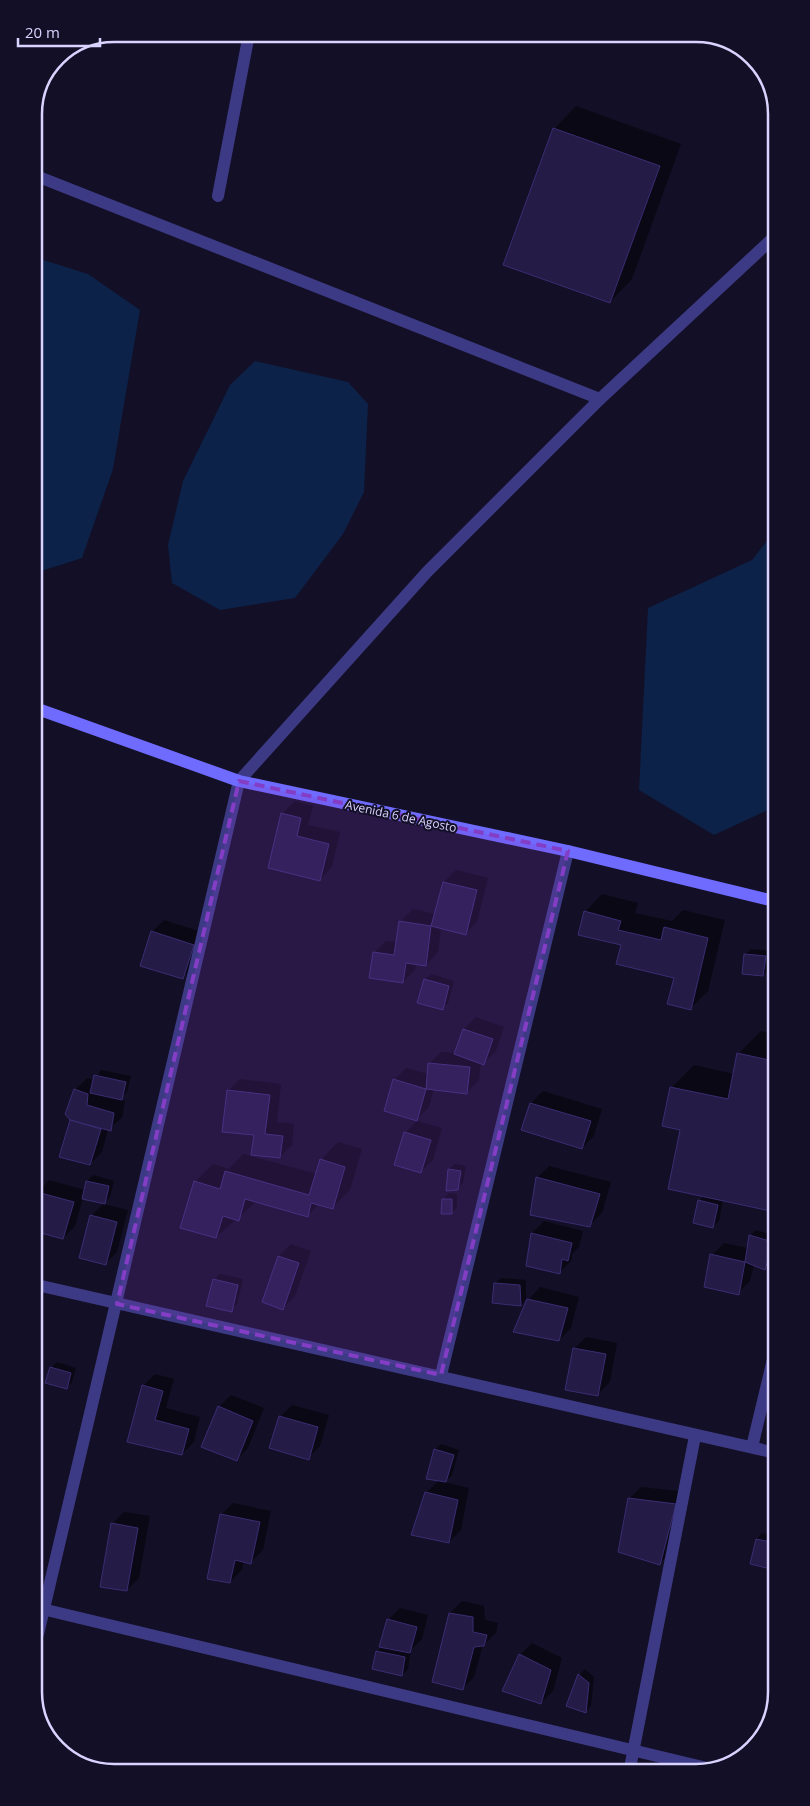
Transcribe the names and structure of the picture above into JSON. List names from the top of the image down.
{
  "streets": {
    "street": ["Avenida 6 de Agosto"]
  },
  "scale_bar": "20 m"
}
